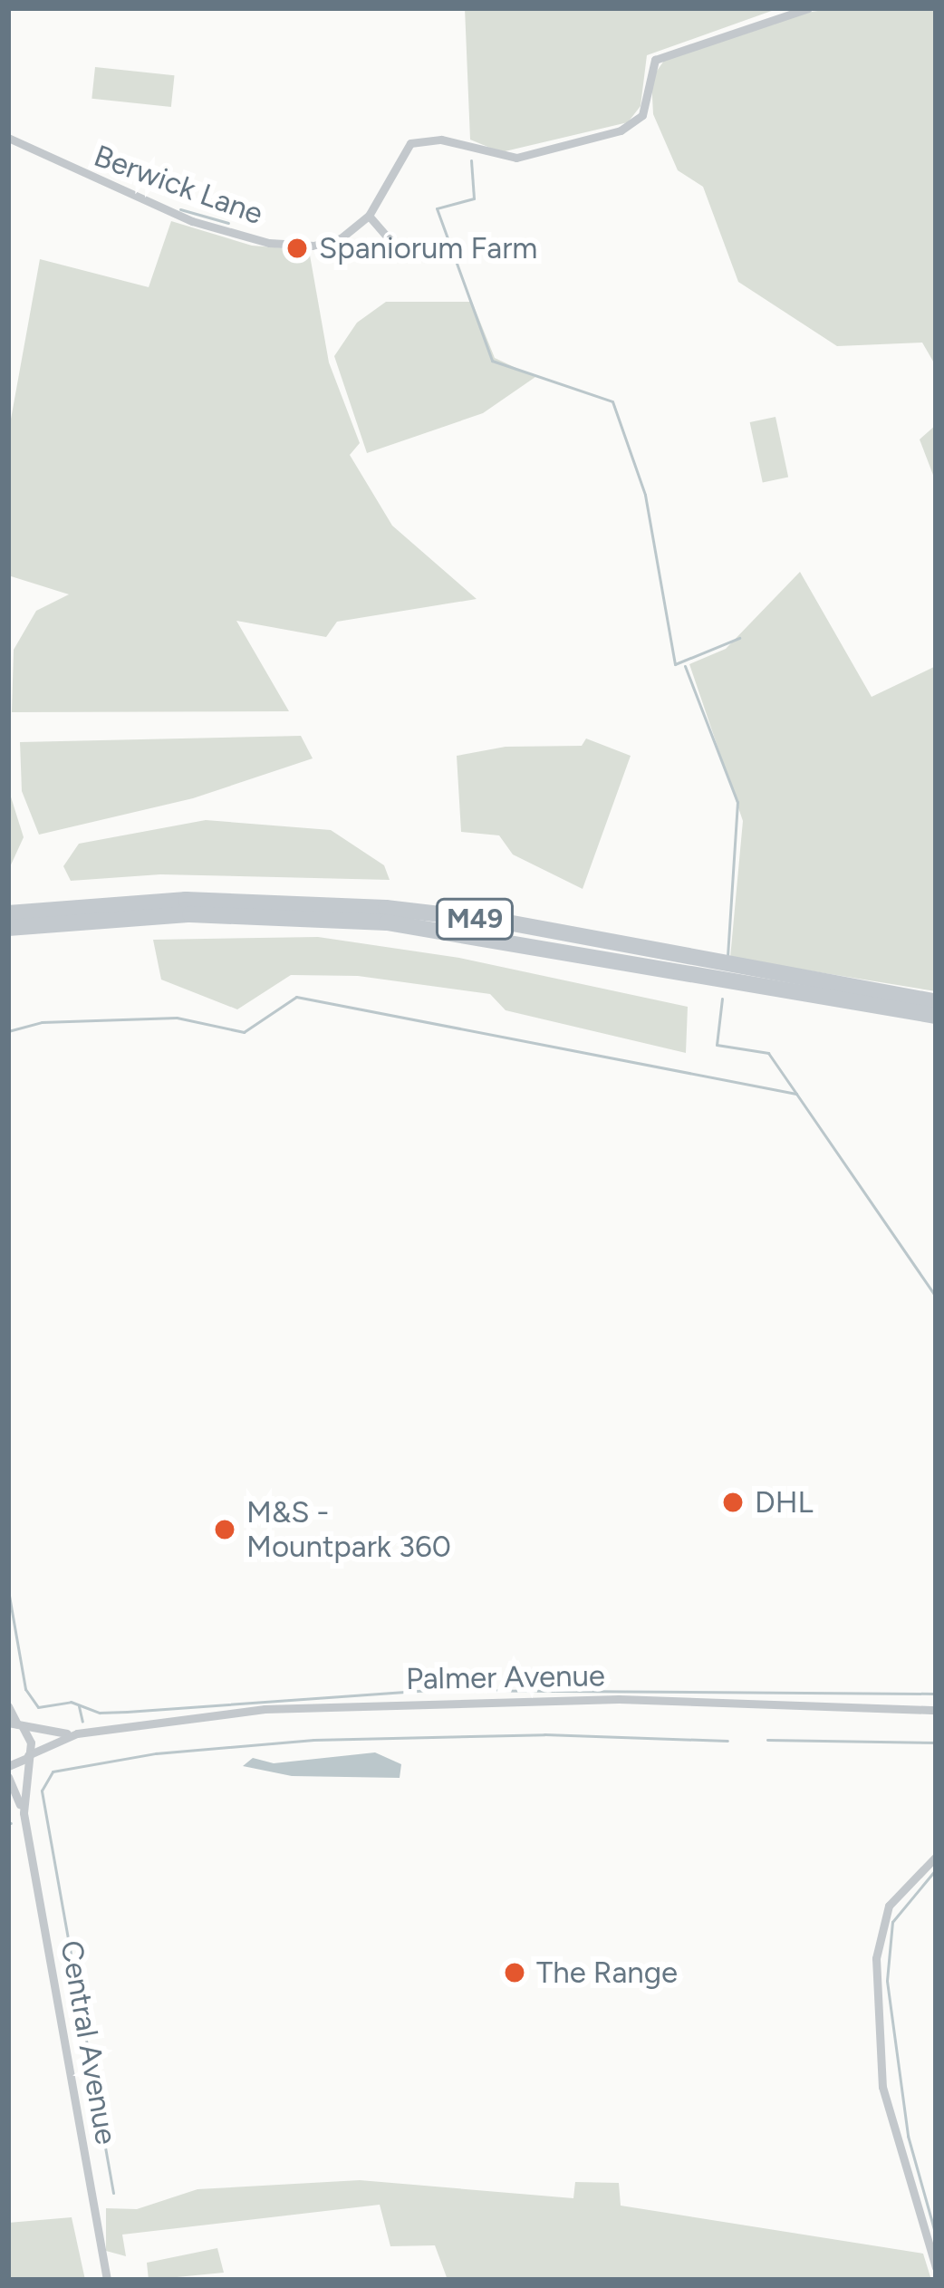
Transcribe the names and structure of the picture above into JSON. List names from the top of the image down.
{
  "streets": {
    "highway": ["M49"],
    "street": ["Berwick Lane", "Palmer Avenue", "Central Avenue"]
  },
  "places": [
    "Spaniorum Farm",
    "DHL",
    "M&S - Mountpark 360",
    "The Range"
  ]
}
